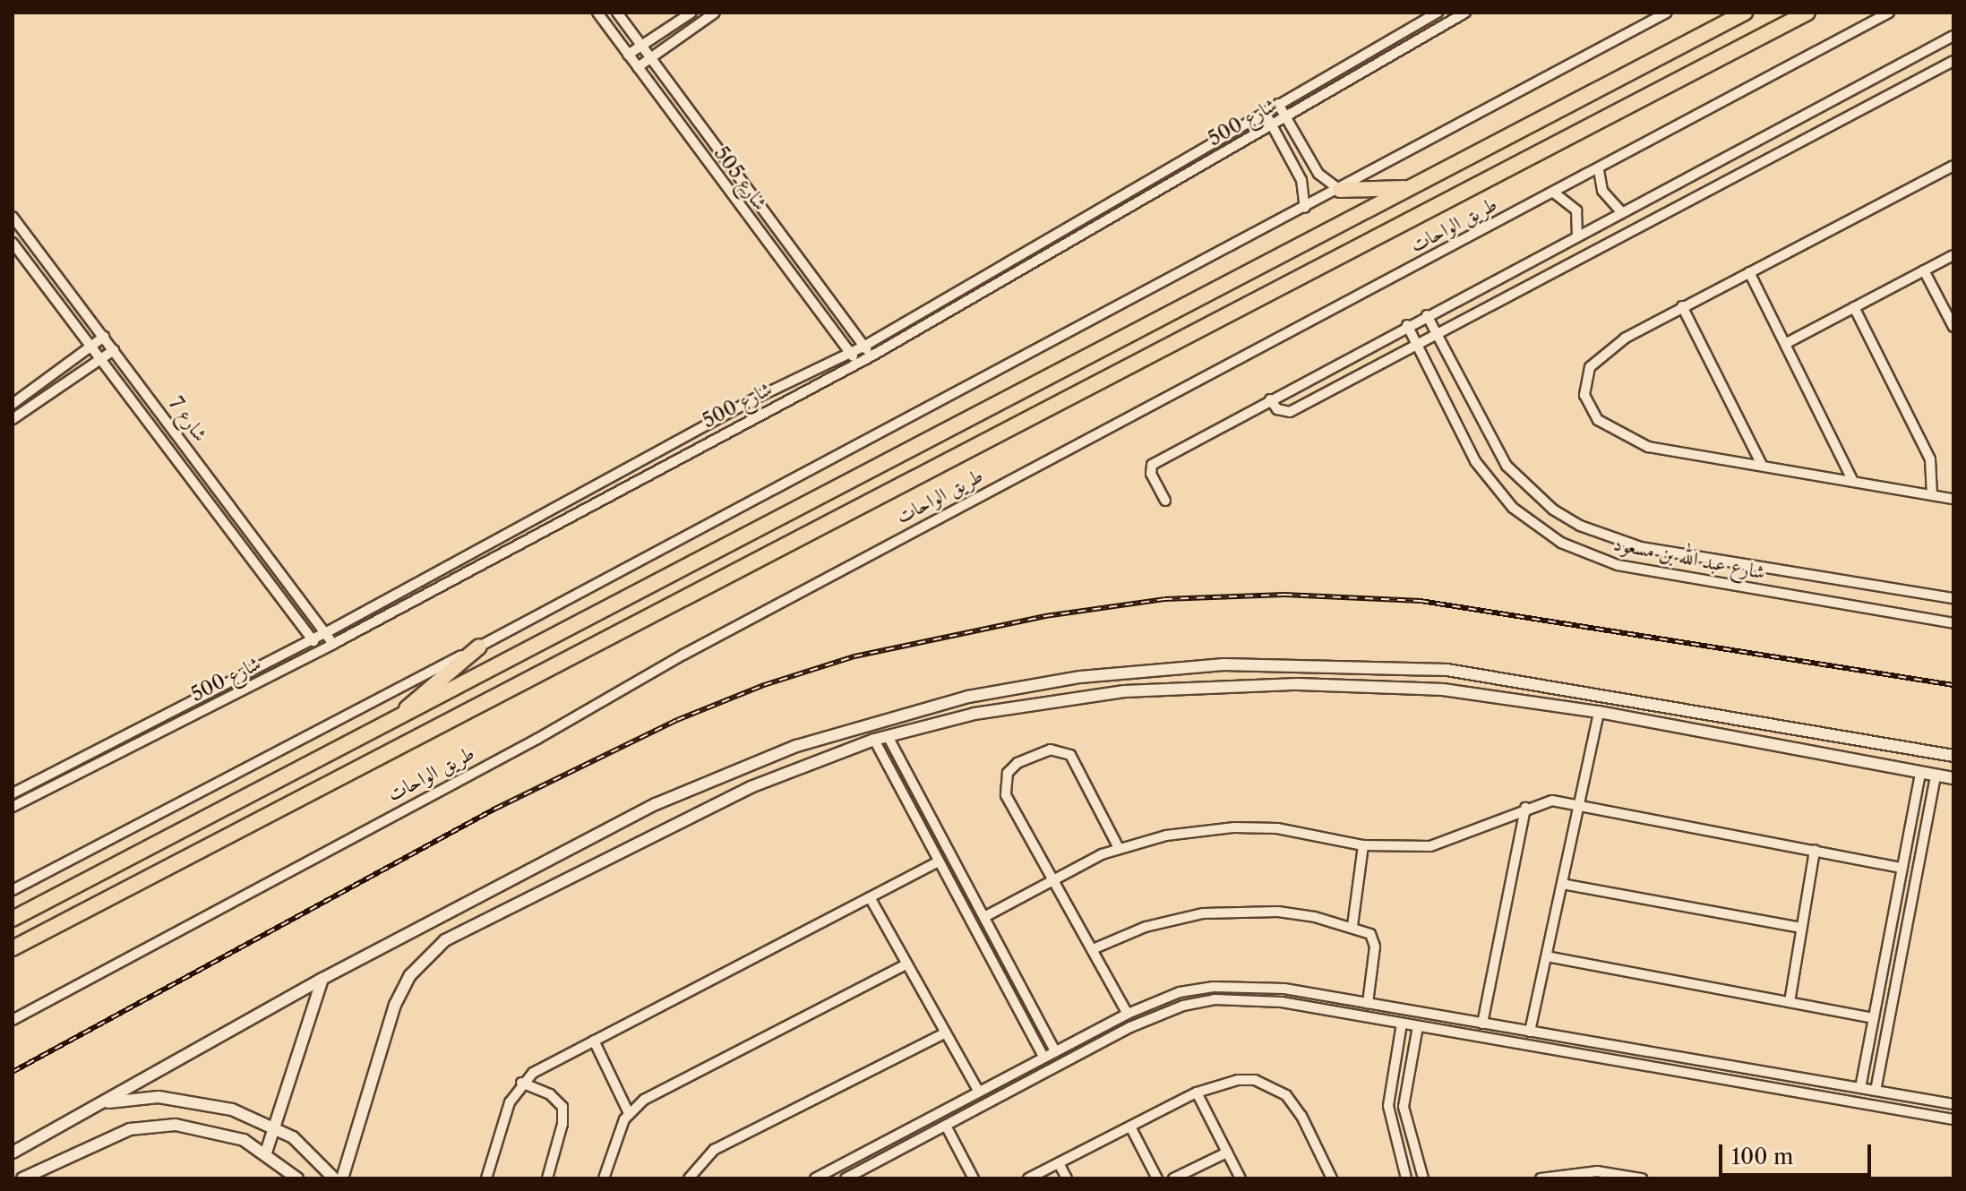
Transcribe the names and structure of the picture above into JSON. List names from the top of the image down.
{
  "streets": {
    "highway": ["طريق الواحات"],
    "street": [
      "شارع 500",
      "شارع 505",
      "شارع 7",
      "شارع عبد الله بن مسعود"
    ]
  },
  "crossings": [
    ["شارع 500", "شارع 505"],
    ["شارع 500", "شارع 7"]
  ],
  "scale_bar": "100 m"
}
